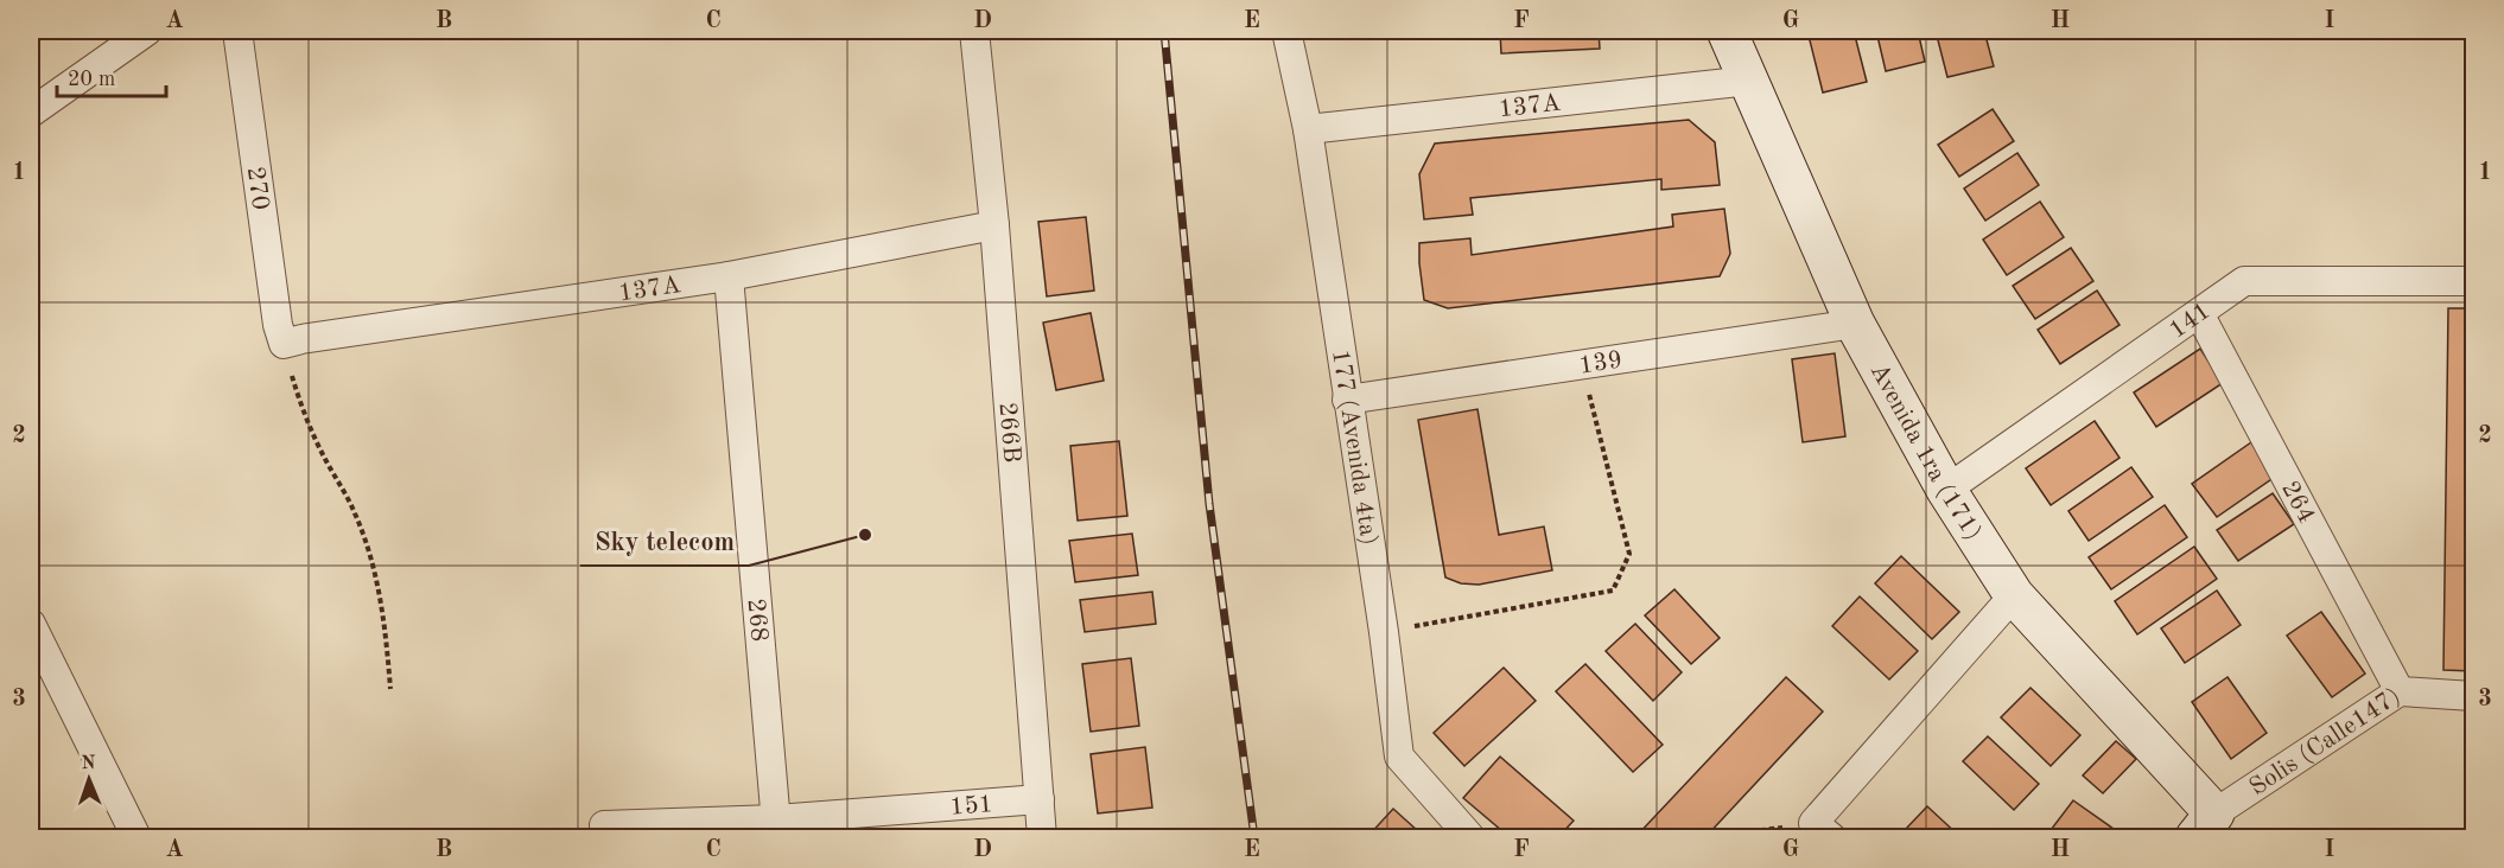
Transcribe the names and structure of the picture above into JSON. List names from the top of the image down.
{
  "streets": {
    "street": [
      "137A",
      "270",
      "141",
      "139",
      "266B",
      "177 (Avenida 4ta)",
      "Avenida 1ra (171)",
      "264",
      "268",
      "Solis (Calle147)",
      "151"
    ]
  },
  "crossings": [
    ["137A", "270"],
    ["137A", "266B"],
    ["137A", "177 (Avenida 4ta)"],
    ["137A", "Avenida 1ra (171)"],
    ["137A", "268"],
    ["141", "Avenida 1ra (171)"],
    ["141", "264"],
    ["139", "177 (Avenida 4ta)"],
    ["139", "Avenida 1ra (171)"],
    ["266B", "151"],
    ["Avenida 1ra (171)", "Solis (Calle147)"],
    ["264", "Solis (Calle147)"],
    ["268", "151"]
  ],
  "places": ["Sky telecom"],
  "scale_bar": "20 m",
  "north": "top",
  "grid": {
    "columns": [
      "A",
      "B",
      "C",
      "D",
      "E",
      "F",
      "G",
      "H",
      "I"
    ],
    "rows": ["1", "2", "3"]
  }
}
